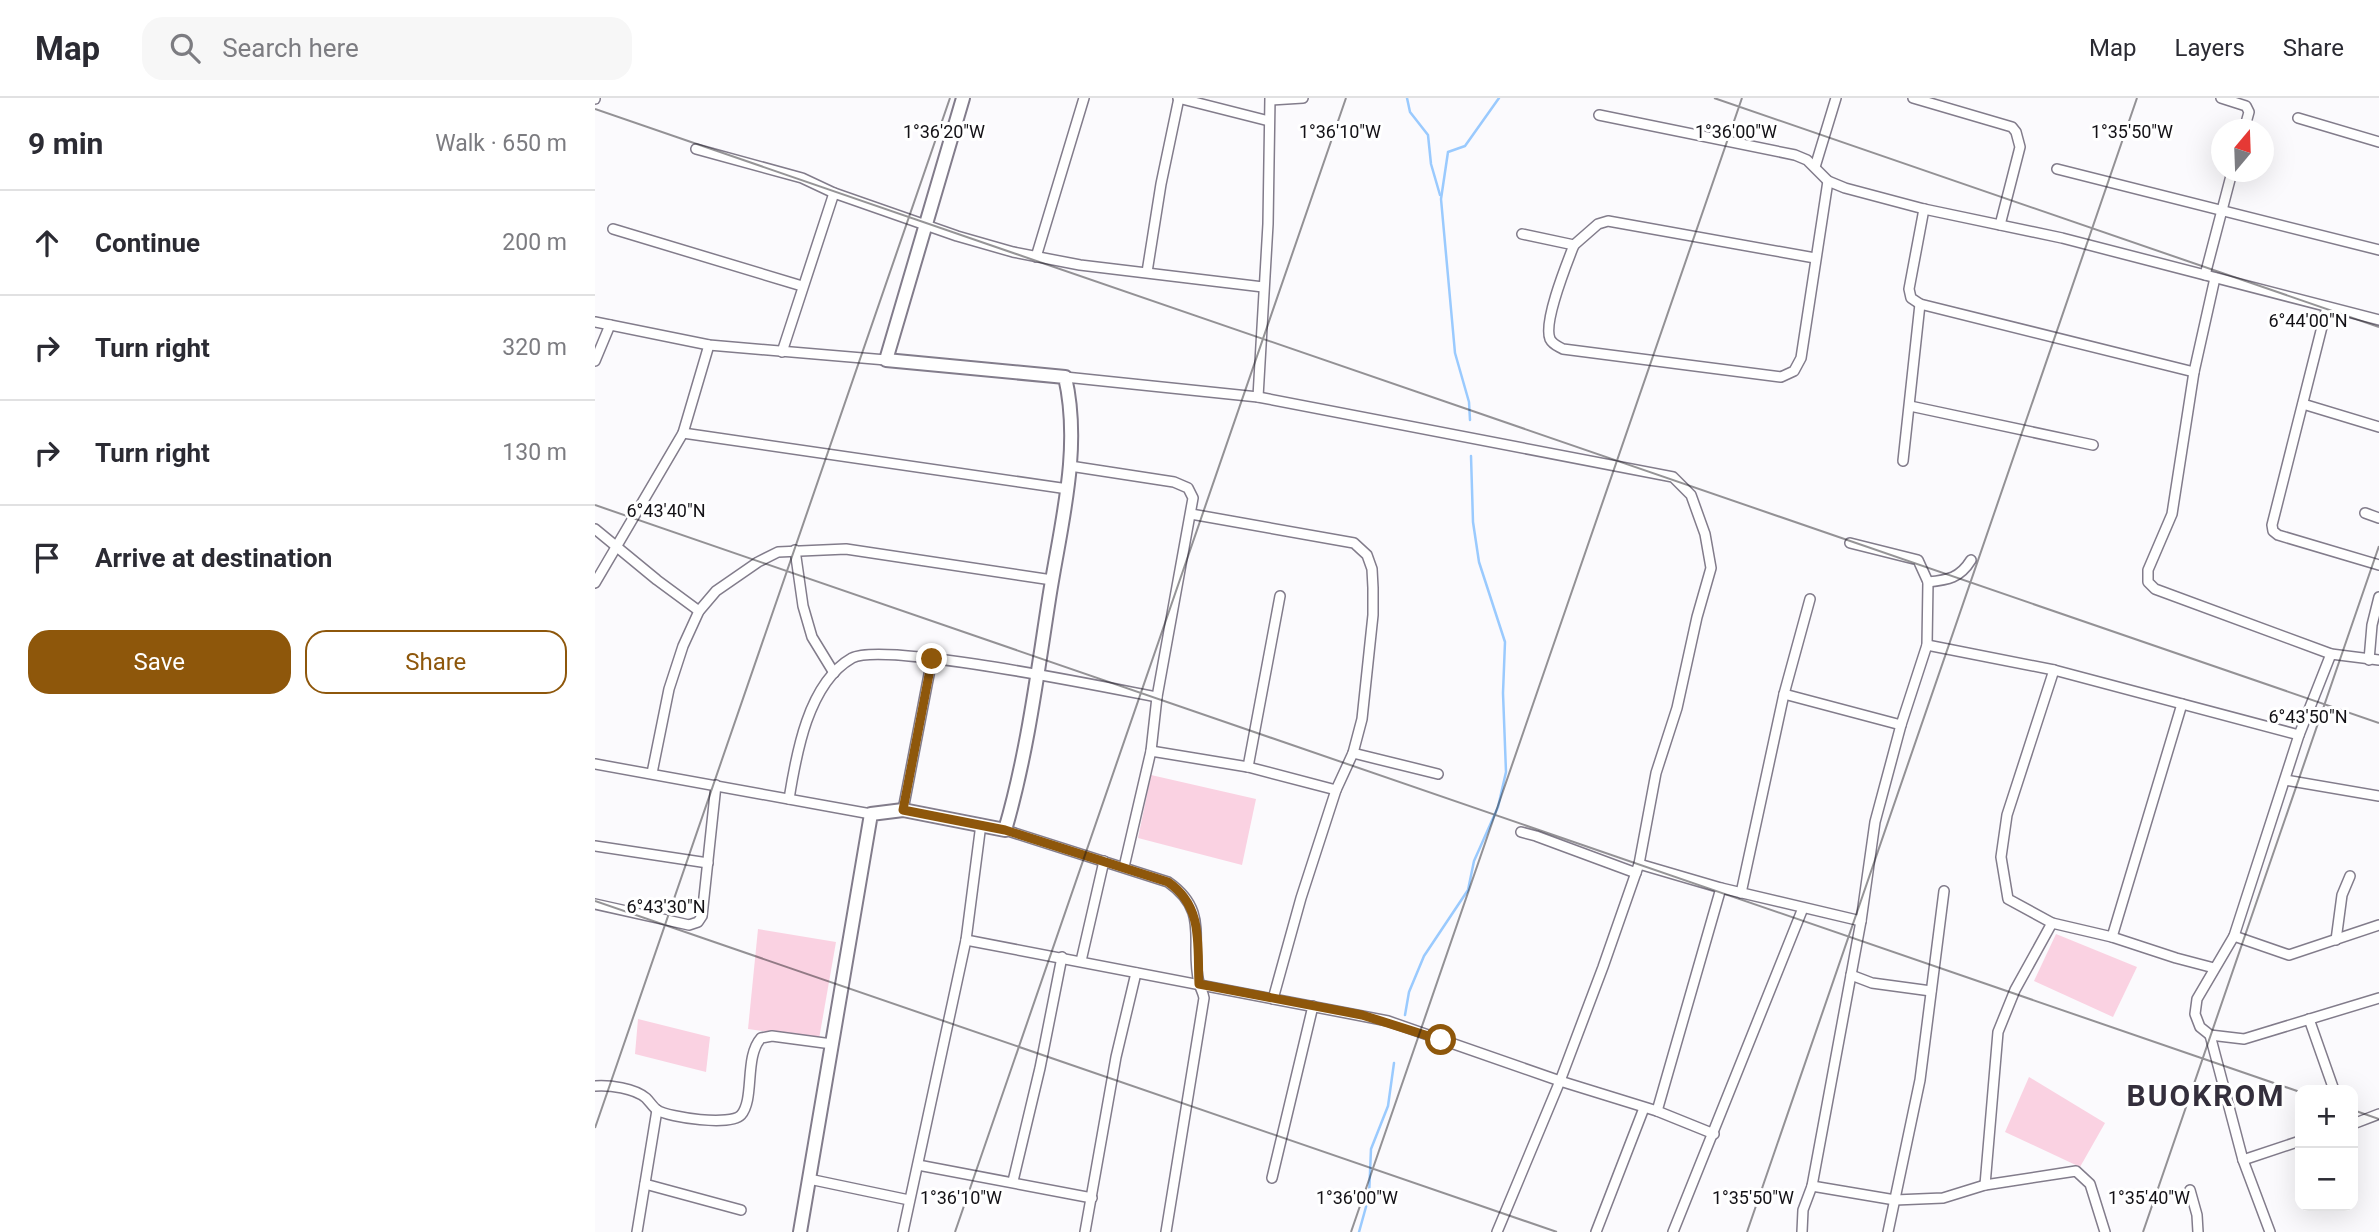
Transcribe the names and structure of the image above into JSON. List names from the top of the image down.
{
  "districts": ["BUOKROM"],
  "north": "top",
  "page": {
    "header": "Map",
    "search": "Search here",
    "nav": ["Map", "Layers", "Share"],
    "heading": ["9 min", "Walk · 650 m"],
    "list": [
      ["Continue", "200 m"],
      ["Turn right", "320 m"],
      ["Turn right", "130 m"],
      "Arrive at destination"
    ],
    "buttons": ["Save", "Share"],
    "map_buttons": ["+", "−"]
  },
  "coordinates": [
    "1°36'10\"W",
    "1°36'00\"W",
    "1°35'50\"W",
    "1°36'20\"W",
    "6°44'00\"N",
    "6°43'40\"N",
    "6°43'50\"N",
    "6°43'30\"N",
    "1°35'40\"W"
  ]
}
